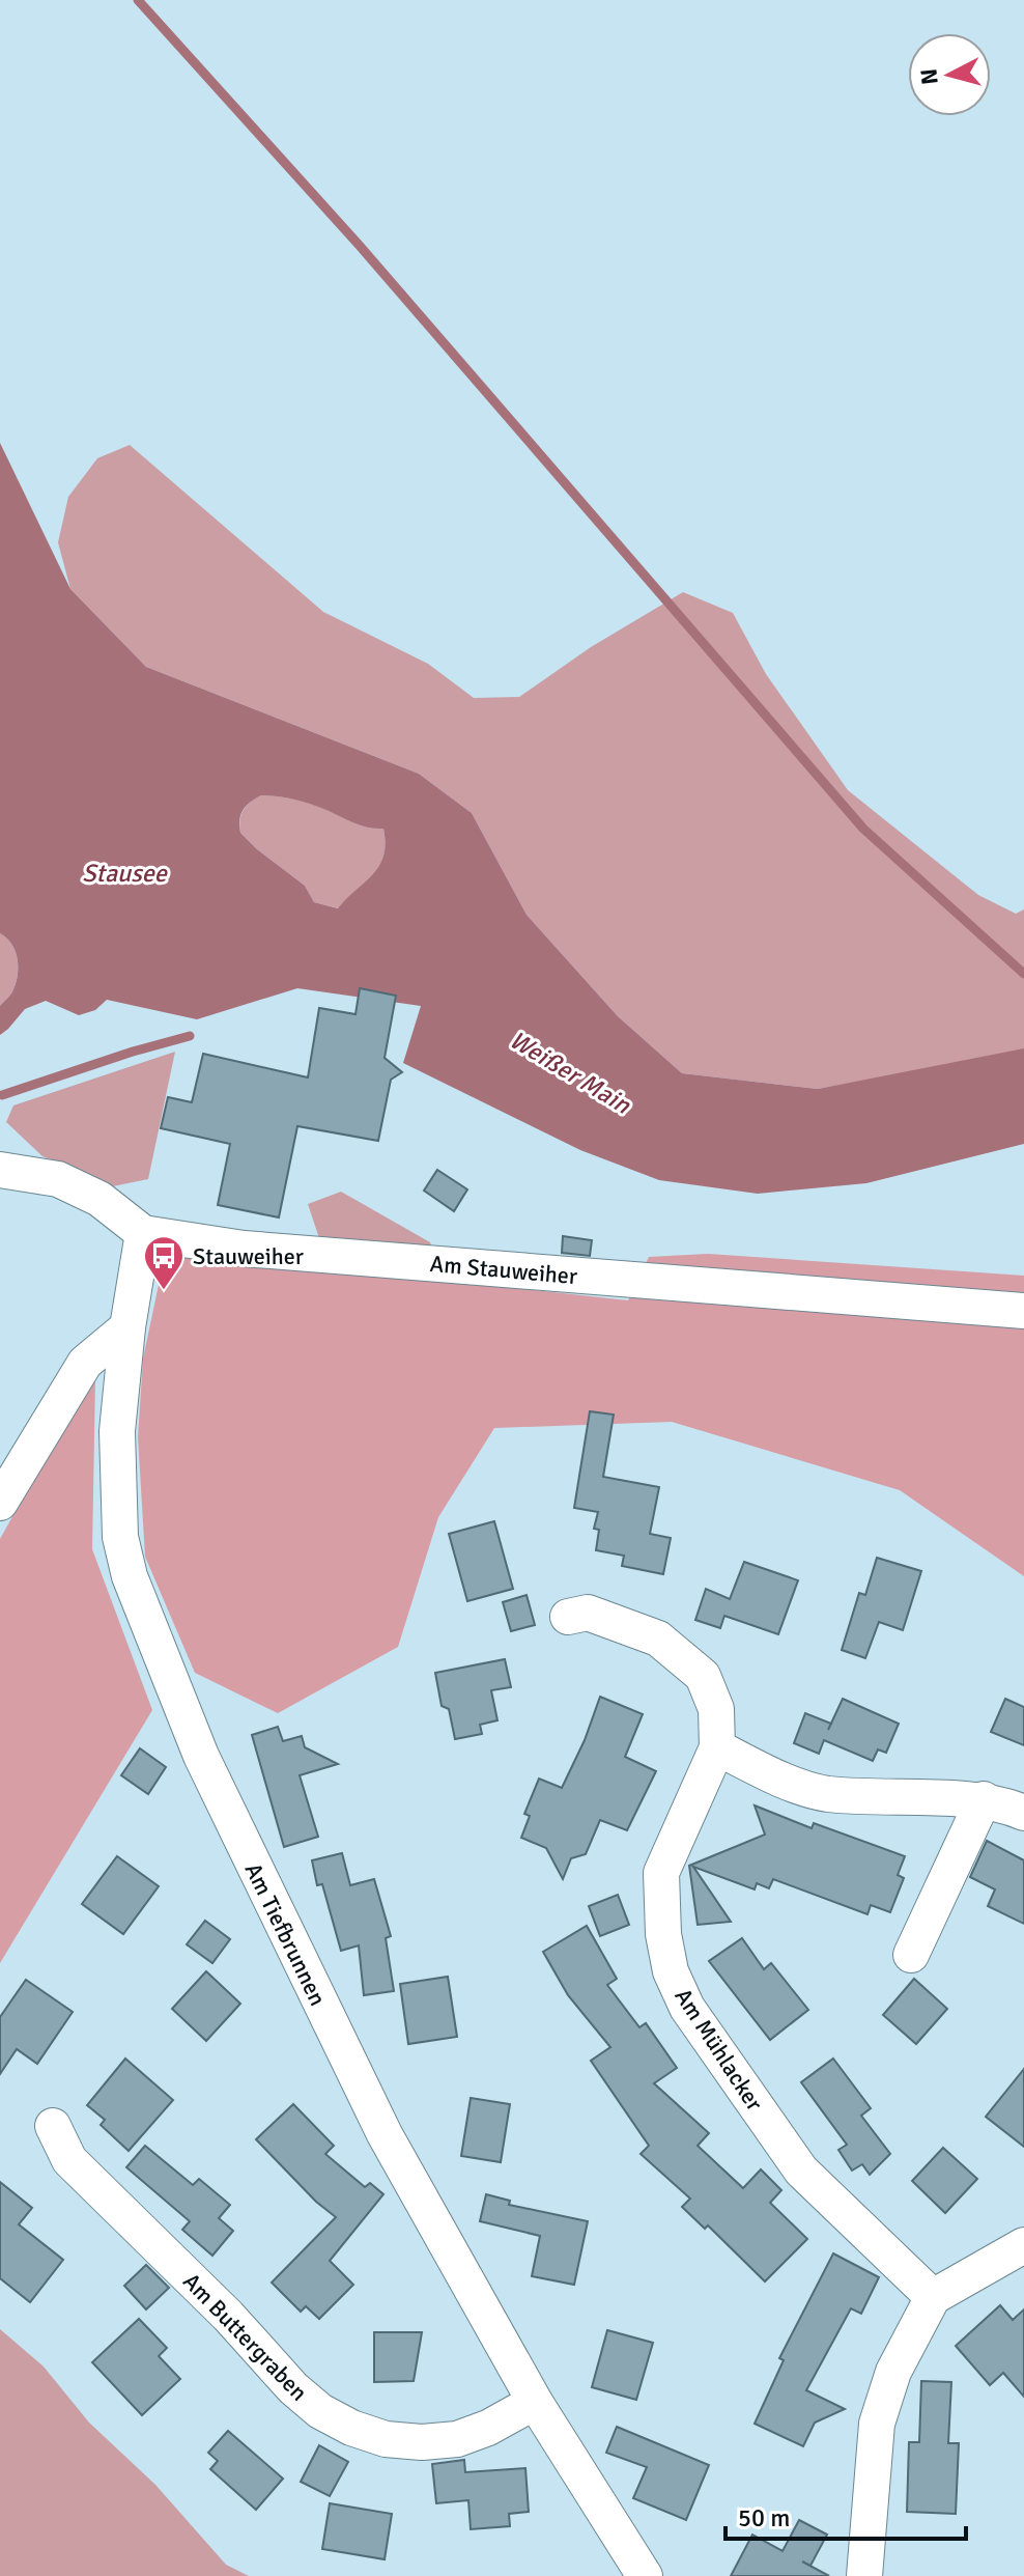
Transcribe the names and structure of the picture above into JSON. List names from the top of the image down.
{
  "streets": {
    "street": [
      "Am Stauweiher",
      "Am Tiefbrunnen",
      "Am Mühlacker",
      "Am Buttergraben"
    ]
  },
  "crossings": [
    ["Am Stauweiher", "Am Tiefbrunnen"],
    ["Am Tiefbrunnen", "Am Buttergraben"]
  ],
  "water": ["Stausee", "Weißer Main"],
  "places": {
    "bus stop": ["Stauweiher"]
  },
  "scale_bar": "50 m",
  "north": "left"
}
